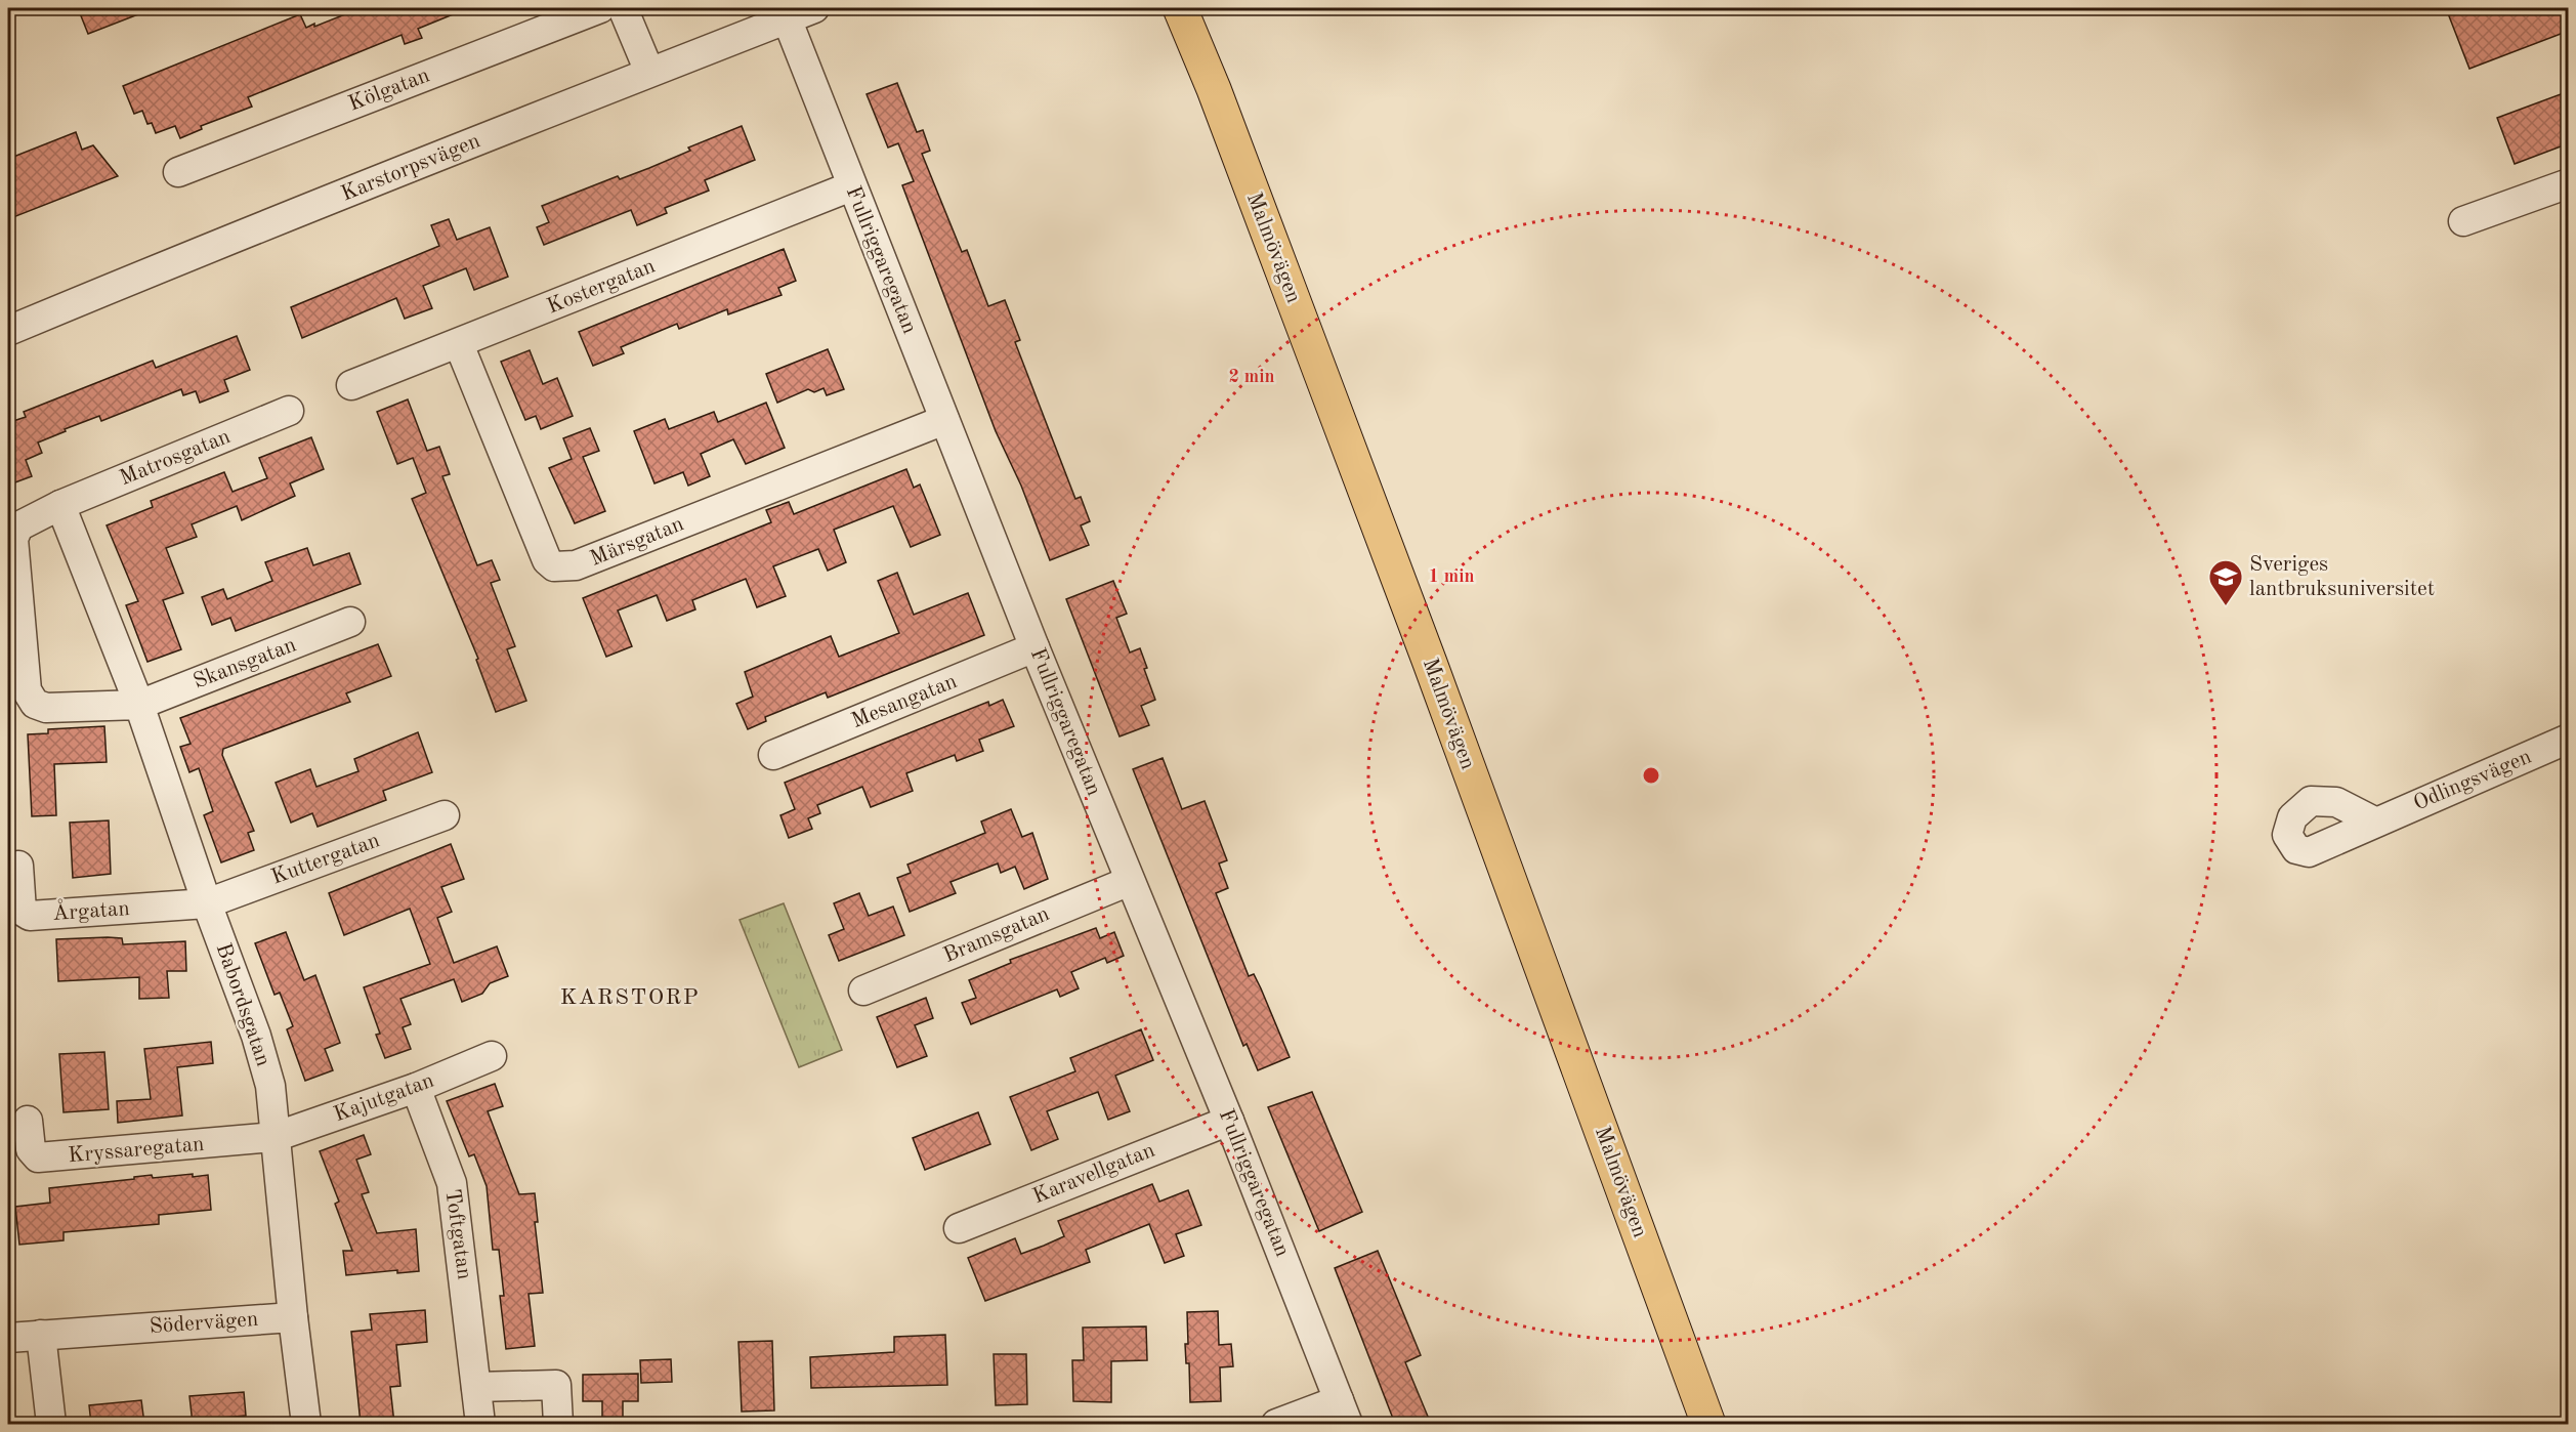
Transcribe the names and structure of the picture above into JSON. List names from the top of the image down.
{
  "streets": {
    "main road": ["Malmövägen"],
    "street": [
      "Kölgatan",
      "Karstorpsvägen",
      "Fullriggaregatan",
      "Kostergatan",
      "Matrosgatan",
      "Märsgatan",
      "Skansgatan",
      "Mesangatan",
      "Odlingsvägen",
      "Kuttergatan",
      "Årgatan",
      "Bramsgatan",
      "Babordsgatan",
      "Kajutgatan",
      "Kryssaregatan",
      "Karavellgatan",
      "Toftgatan",
      "Södervägen"
    ]
  },
  "crossings": [
    ["Karstorpsvägen", "Fullriggaregatan"],
    ["Fullriggaregatan", "Kostergatan"],
    ["Fullriggaregatan", "Märsgatan"],
    ["Fullriggaregatan", "Mesangatan"],
    ["Fullriggaregatan", "Bramsgatan"],
    ["Fullriggaregatan", "Karavellgatan"],
    ["Kostergatan", "Märsgatan"],
    ["Matrosgatan", "Babordsgatan"],
    ["Skansgatan", "Babordsgatan"],
    ["Kuttergatan", "Årgatan"],
    ["Kuttergatan", "Babordsgatan"],
    ["Årgatan", "Babordsgatan"],
    ["Babordsgatan", "Kajutgatan"],
    ["Babordsgatan", "Kryssaregatan"],
    ["Babordsgatan", "Södervägen"],
    ["Kajutgatan", "Kryssaregatan"],
    ["Kajutgatan", "Toftgatan"]
  ],
  "districts": ["KARSTORP"],
  "places": {
    "school or university": ["Sveriges lantbruksuniversitet"]
  },
  "rings": ["2 min", "1 min"]
}
